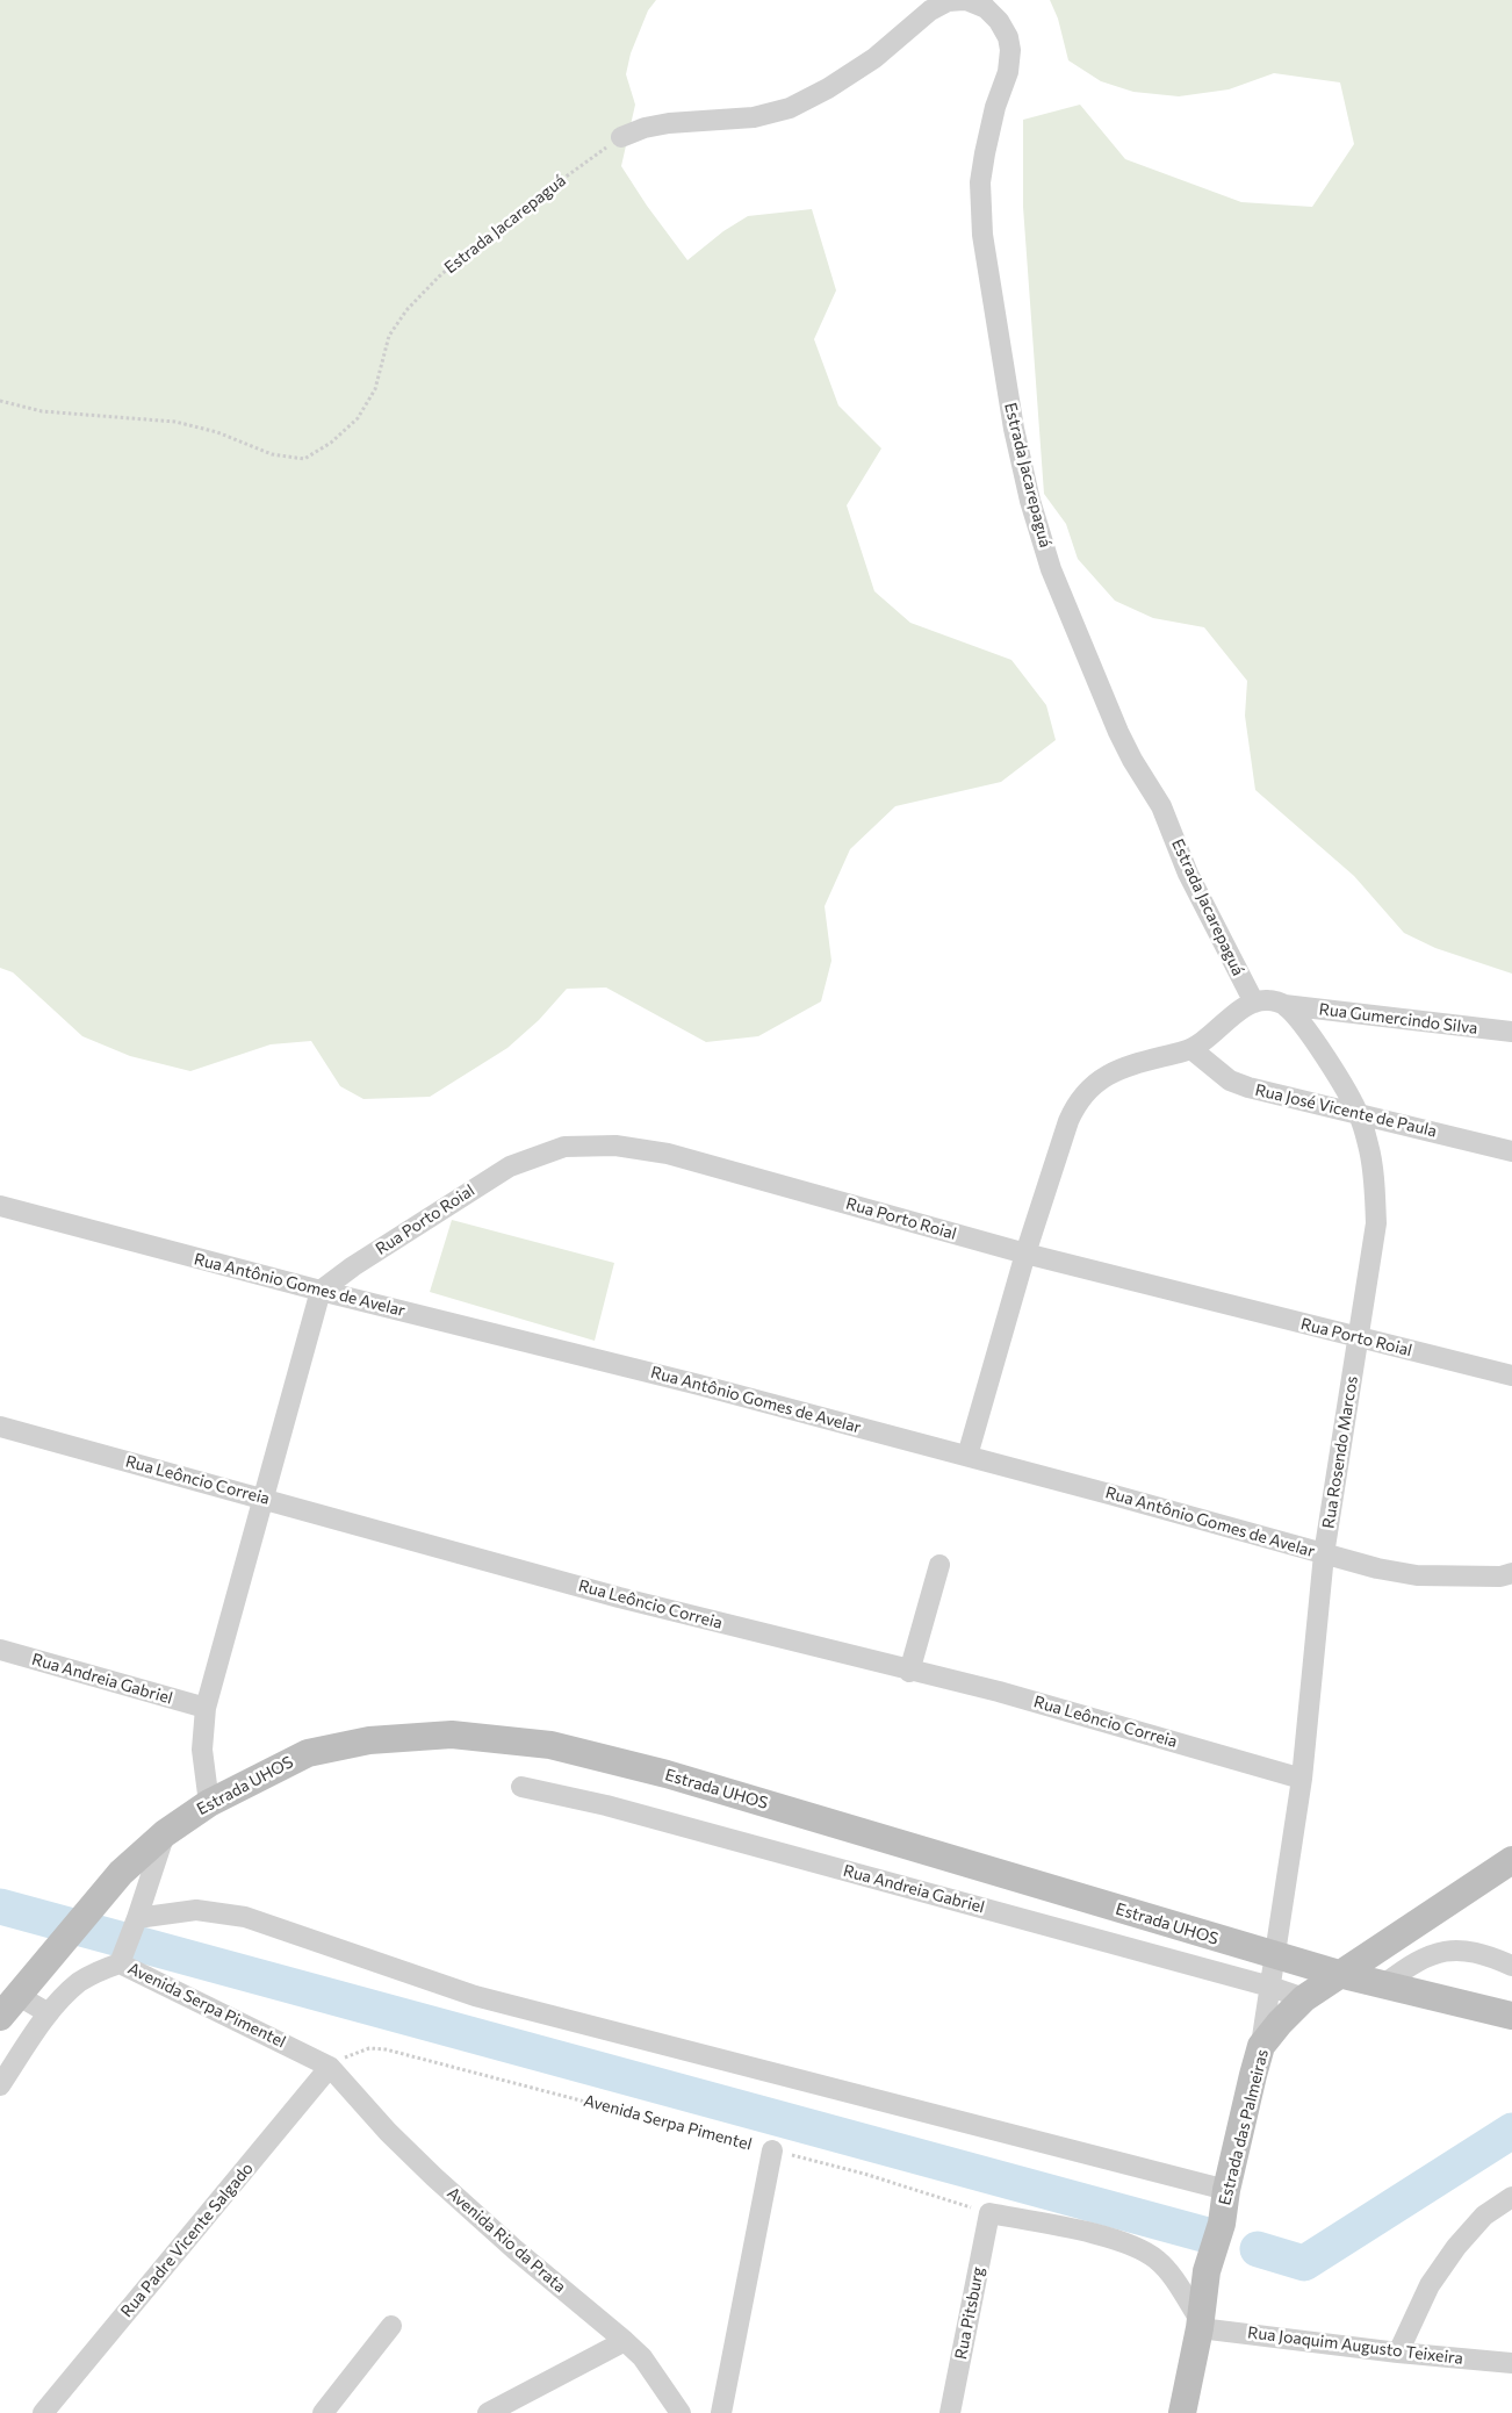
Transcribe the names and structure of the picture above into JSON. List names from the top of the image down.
{
  "streets": {
    "street": [
      "Estrada Jacarepaguá",
      "Rua Gumercindo Silva",
      "Rua José Vicente de Paula",
      "Rua Porto Roial",
      "Rua Antônio Gomes de Avelar",
      "Rua Rosendo Marcos",
      "Rua Leôncio Correia",
      "Rua Andreia Gabriel",
      "Estrada UHOS",
      "Avenida Serpa Pimentel",
      "Estrada das Palmeiras",
      "Rua Padre Vicente Salgado",
      "Avenida Rio da Prata",
      "Rua Pitsburg",
      "Rua Joaquim Augusto Teixeira"
    ]
  },
  "crossings": [
    ["Rua Gumercindo Silva", "Rua Rosendo Marcos"],
    ["Rua José Vicente de Paula", "Rua Rosendo Marcos"],
    ["Rua Porto Roial", "Rua Antônio Gomes de Avelar"],
    ["Rua Porto Roial", "Rua Rosendo Marcos"],
    ["Rua Antônio Gomes de Avelar", "Rua Rosendo Marcos"],
    ["Rua Rosendo Marcos", "Rua Leôncio Correia"],
    ["Rua Rosendo Marcos", "Rua Andreia Gabriel"],
    ["Rua Rosendo Marcos", "Estrada UHOS"],
    ["Rua Rosendo Marcos", "Estrada das Palmeiras"],
    ["Rua Andreia Gabriel", "Estrada das Palmeiras"],
    ["Estrada UHOS", "Estrada das Palmeiras"],
    ["Avenida Serpa Pimentel", "Rua Padre Vicente Salgado"],
    ["Avenida Serpa Pimentel", "Avenida Rio da Prata"],
    ["Avenida Serpa Pimentel", "Rua Pitsburg"],
    ["Estrada das Palmeiras", "Rua Joaquim Augusto Teixeira"],
    ["Rua Padre Vicente Salgado", "Avenida Rio da Prata"]
  ]
}
